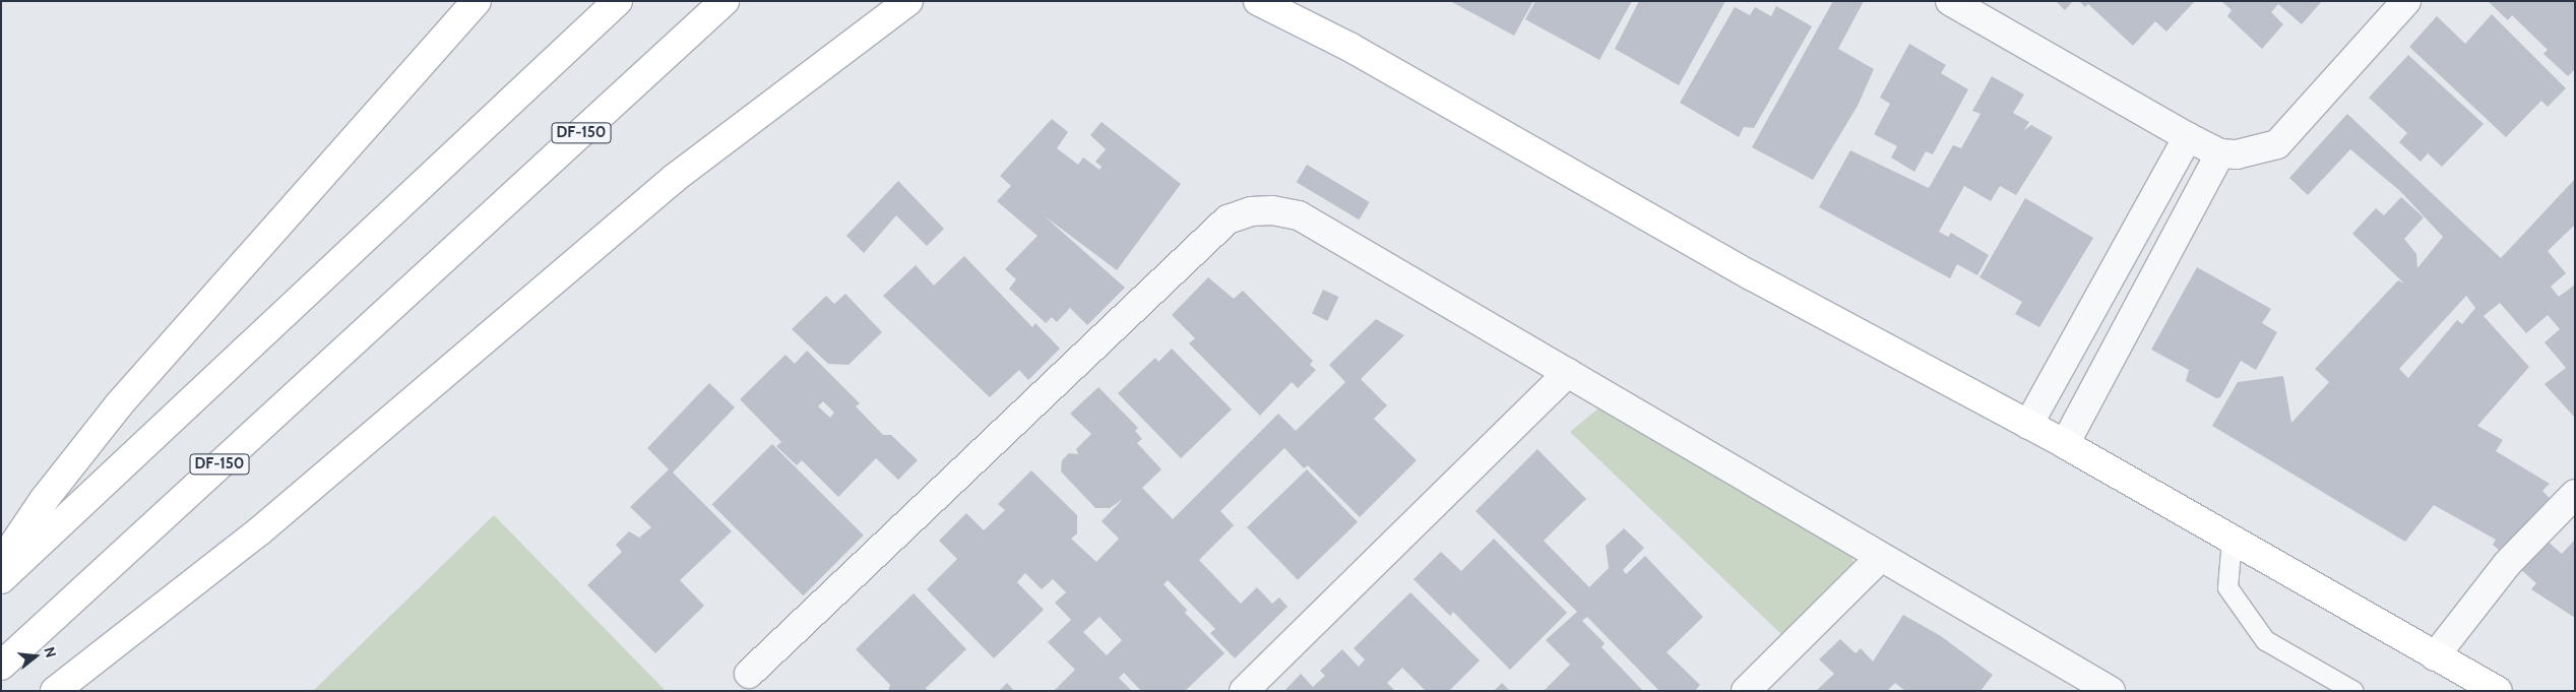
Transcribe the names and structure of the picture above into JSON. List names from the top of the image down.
{
  "streets": {
    "main road": ["DF-150"]
  },
  "north": "right"
}
